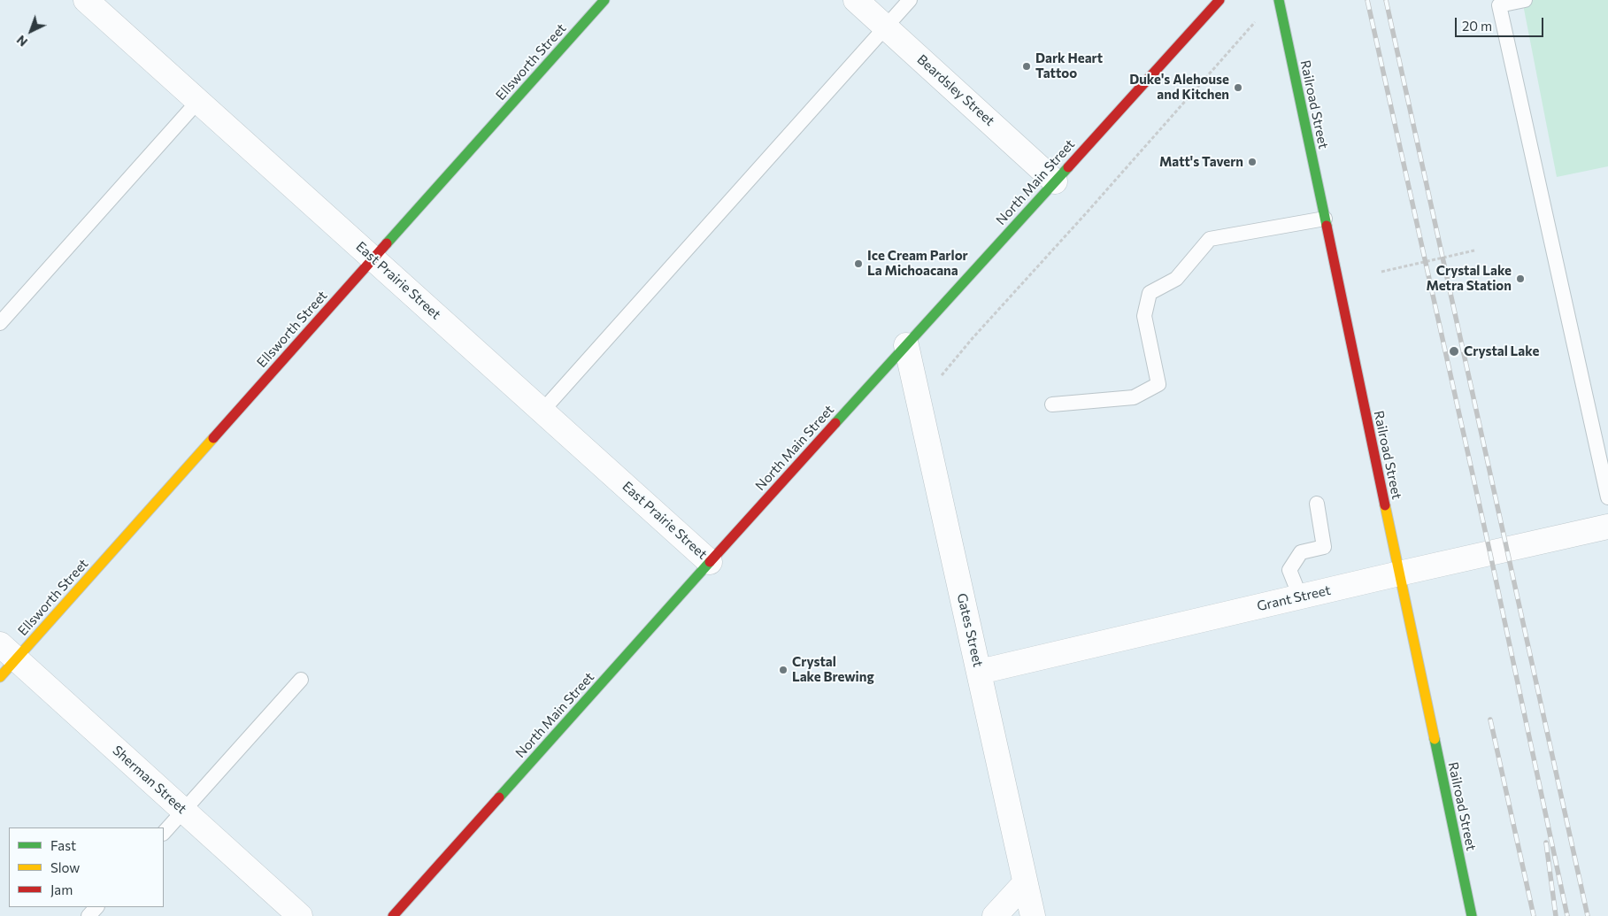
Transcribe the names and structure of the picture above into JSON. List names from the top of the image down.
{
  "streets": {
    "street": [
      "Ellsworth Street",
      "Beardsley Street",
      "Railroad Street",
      "North Main Street",
      "East Prairie Street",
      "Grant Street",
      "Gates Street",
      "Sherman Street"
    ]
  },
  "crossings": [
    ["Ellsworth Street", "East Prairie Street"],
    ["Ellsworth Street", "Sherman Street"],
    ["Beardsley Street", "North Main Street"],
    ["Railroad Street", "Grant Street"],
    ["North Main Street", "East Prairie Street"],
    ["North Main Street", "Gates Street"],
    ["Grant Street", "Gates Street"]
  ],
  "places": [
    "Dark Heart Tattoo",
    "Duke's Alehouse and Kitchen",
    "Matt's Tavern",
    "Ice Cream Parlor La Michoacana",
    "Crystal Lake Metra Station",
    "Crystal Lake",
    "Crystal Lake Brewing"
  ],
  "legend": ["Fast", "Slow", "Jam"],
  "scale_bar": "20 m",
  "north": "bottom left"
}
